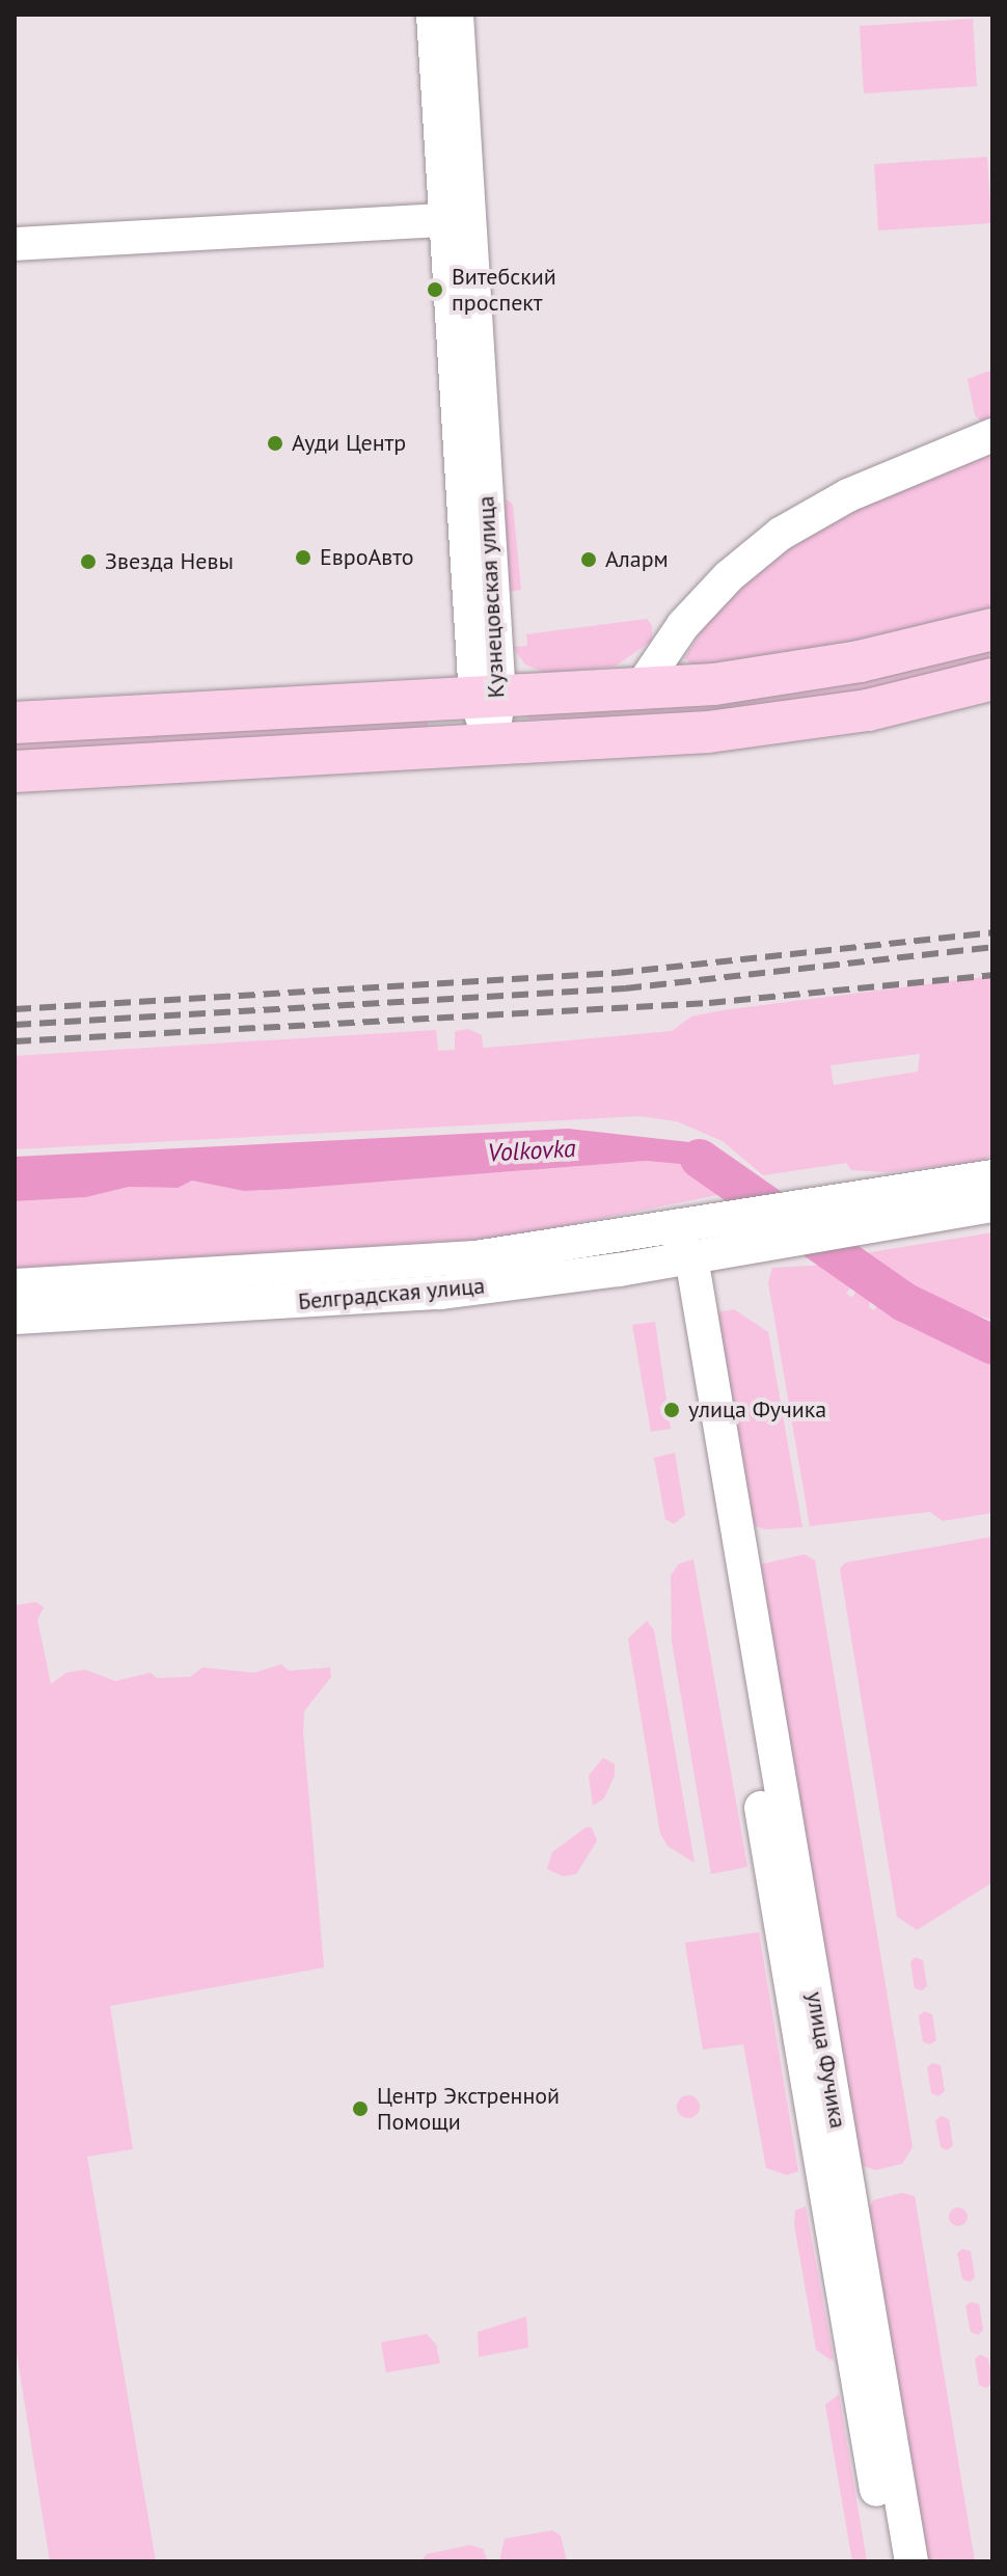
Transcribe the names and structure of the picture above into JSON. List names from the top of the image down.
{
  "streets": {
    "street": ["Кузнецовская улица", "Белградская улица", "улица Фучика"]
  },
  "crossings": [
    ["Белградская улица", "улица Фучика"]
  ],
  "water": ["Volkovka"],
  "places": [
    "Витебский проспект",
    "Ауди Центр",
    "ЕвроАвто",
    "Аларм",
    "Звезда Невы",
    "улица Фучика",
    "Центр Экстренной Помощи"
  ]
}
